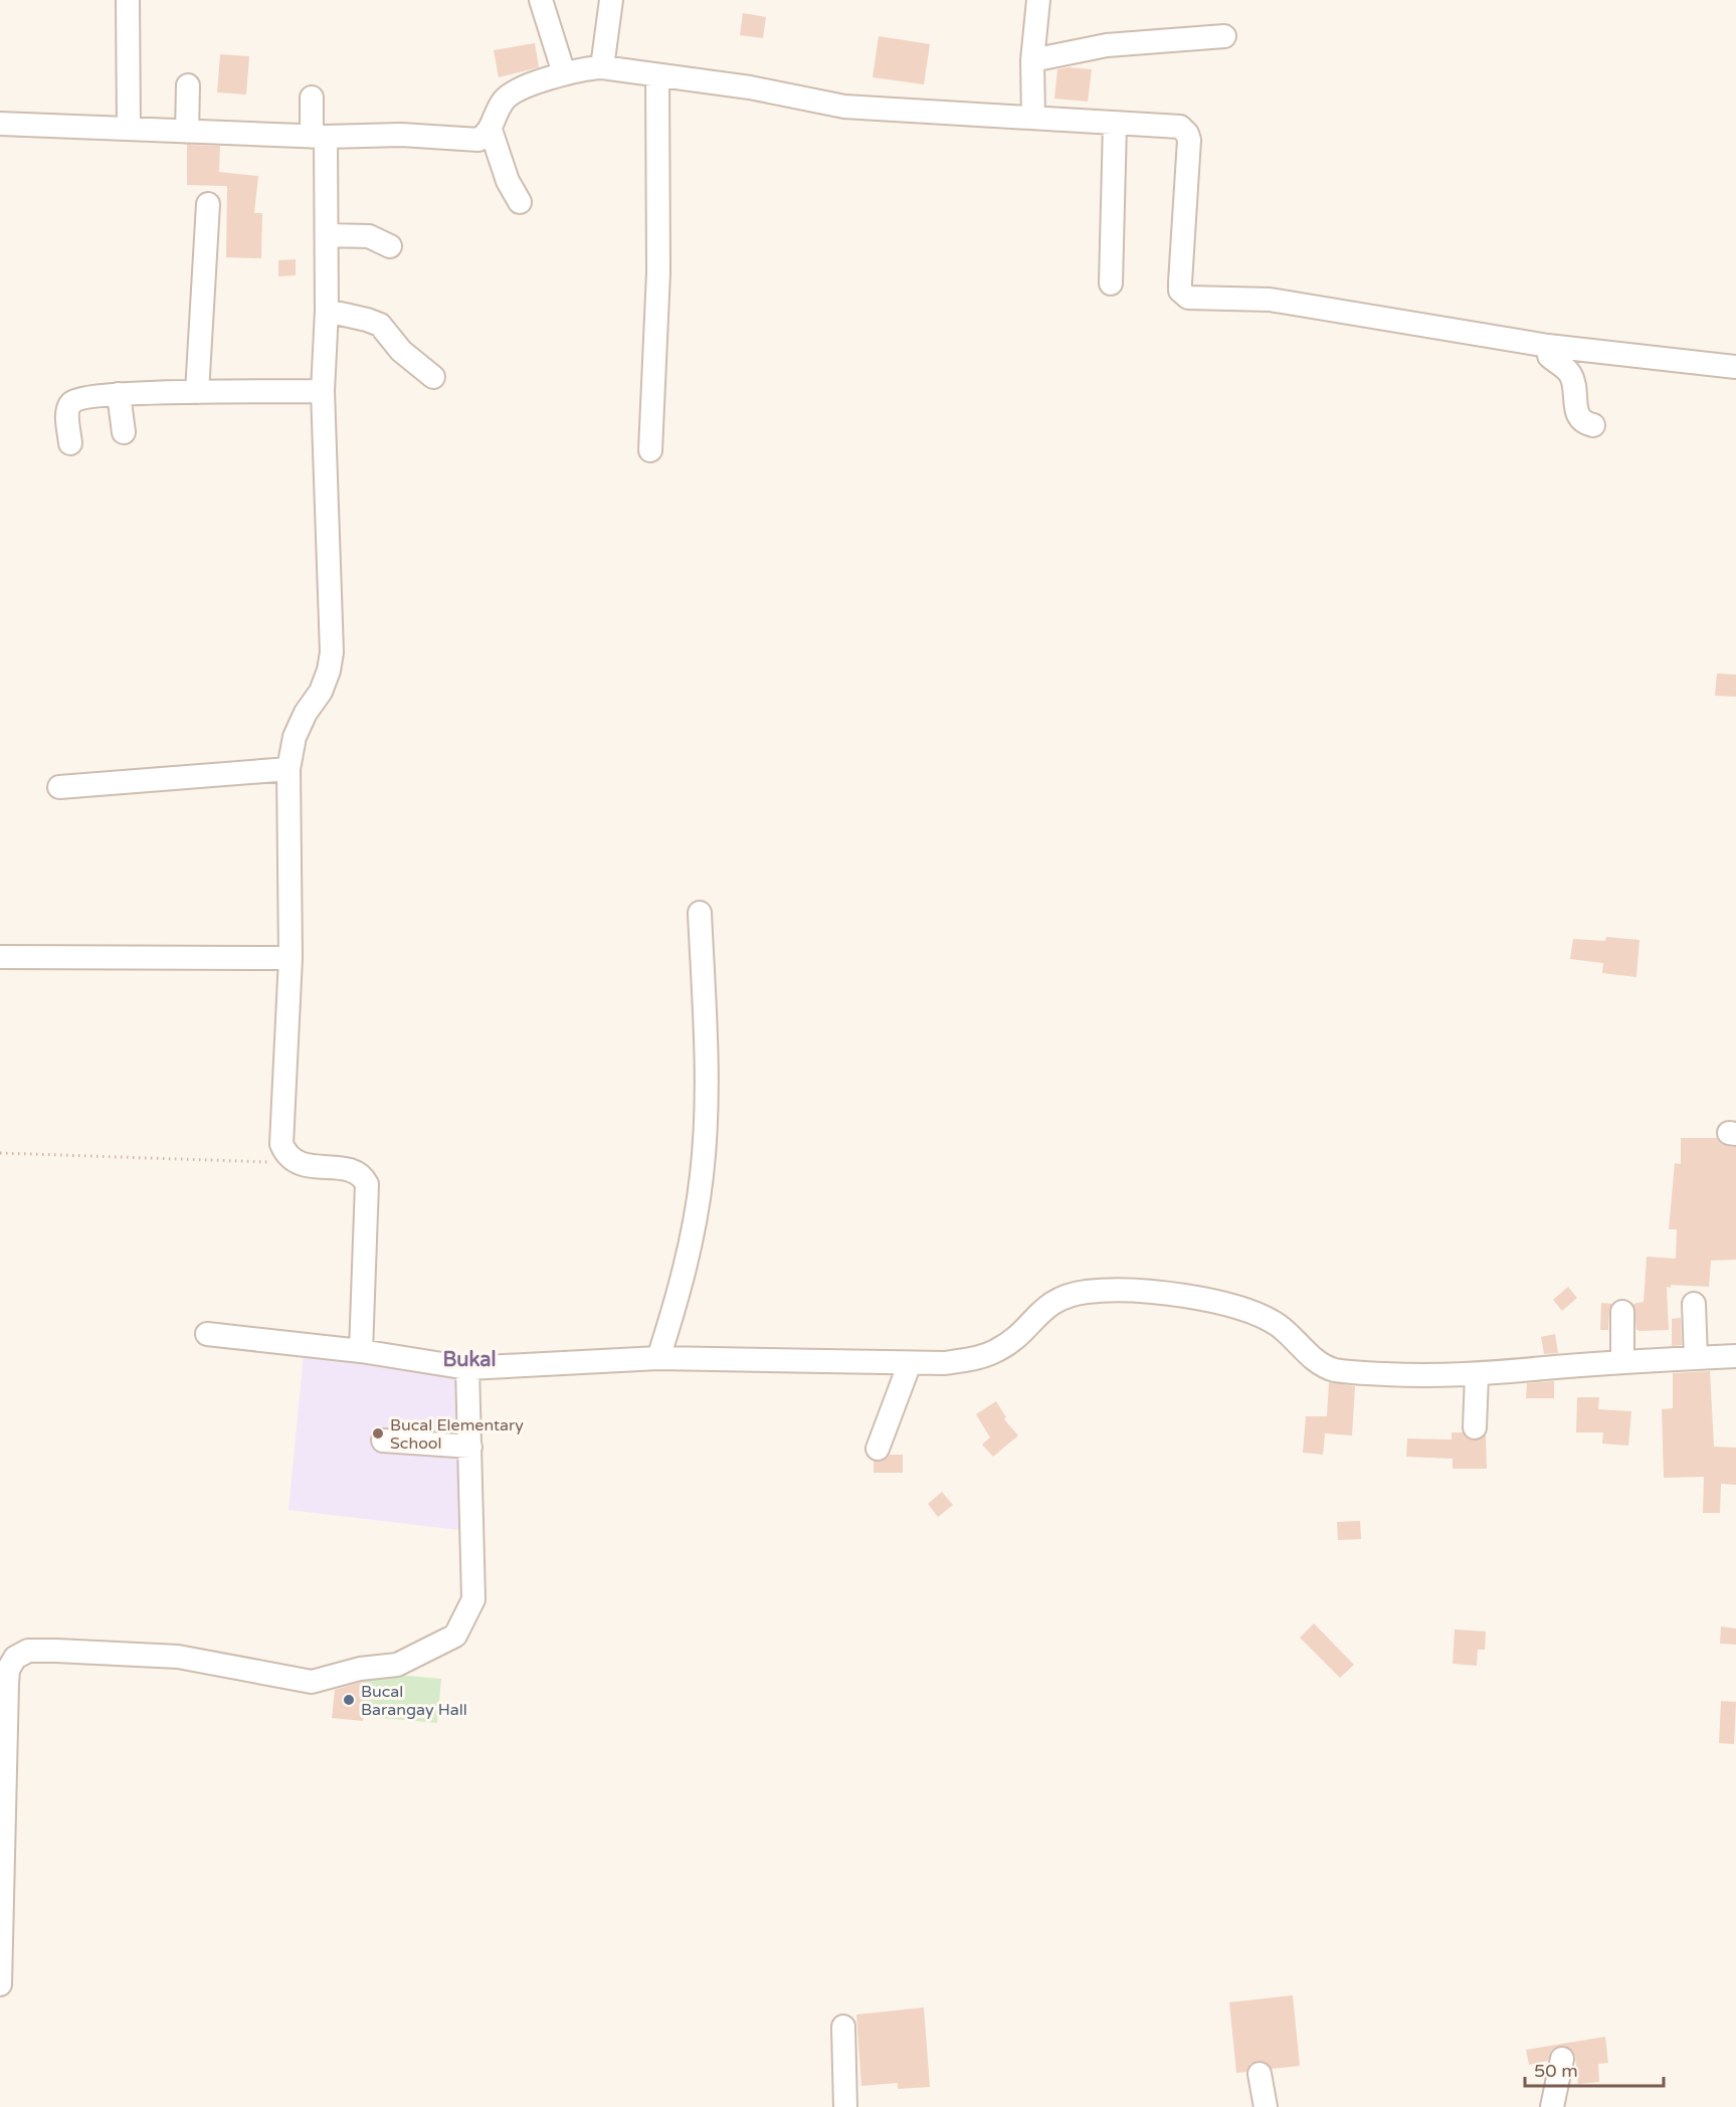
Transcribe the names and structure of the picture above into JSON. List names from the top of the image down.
{
  "districts": ["Bukal"],
  "places": ["Bucal Elementary School", "Bucal Barangay Hall"],
  "scale_bar": "50 m"
}
